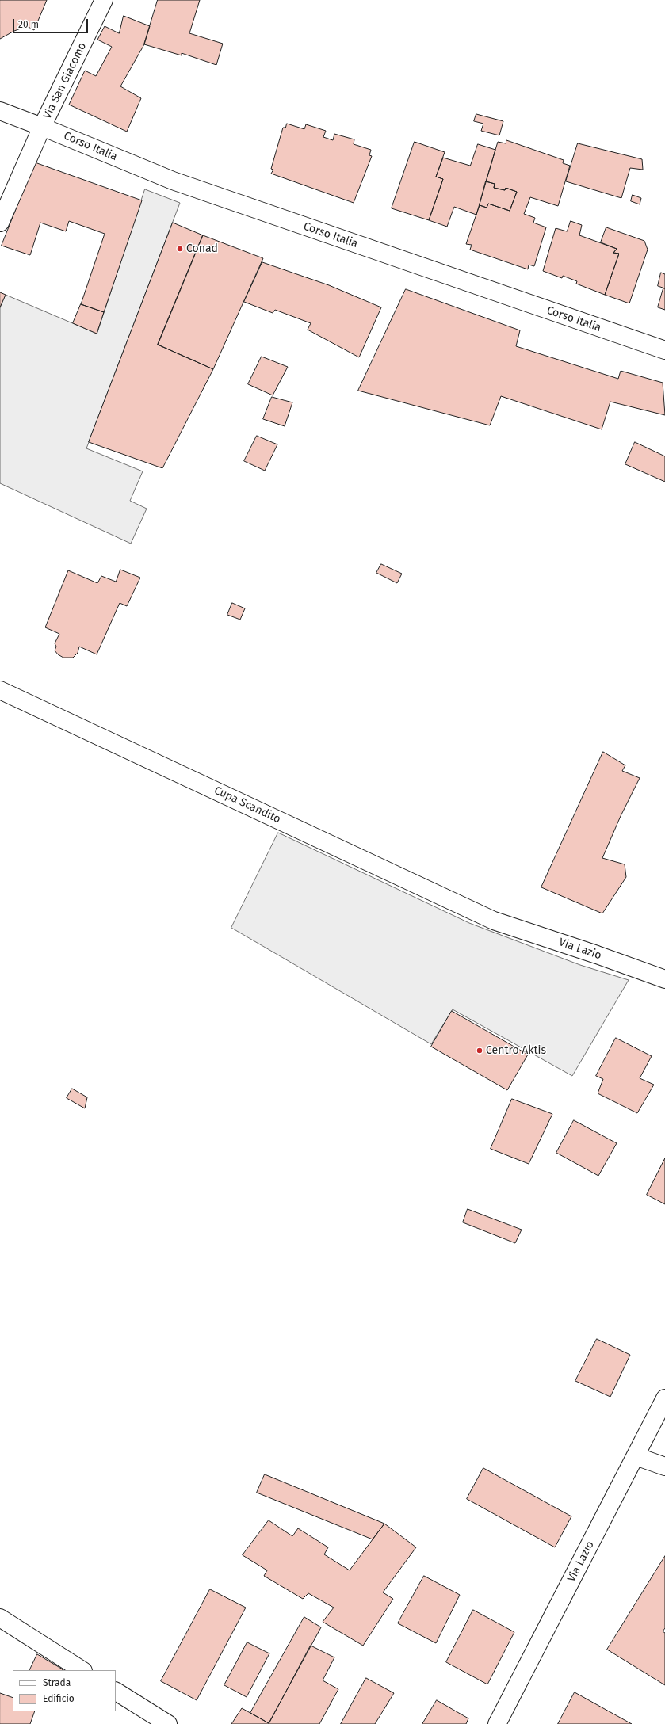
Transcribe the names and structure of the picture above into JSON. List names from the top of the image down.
{
  "streets": {
    "street": [
      "Via San Giacomo",
      "Corso Italia",
      "Cupa Scandito",
      "Via Lazio"
    ]
  },
  "crossings": [
    ["Via San Giacomo", "Corso Italia"],
    ["Cupa Scandito", "Via Lazio"]
  ],
  "places": ["Conad", "Centro Aktis"],
  "legend": ["Strada", "Edificio"],
  "scale_bar": "20 m"
}
